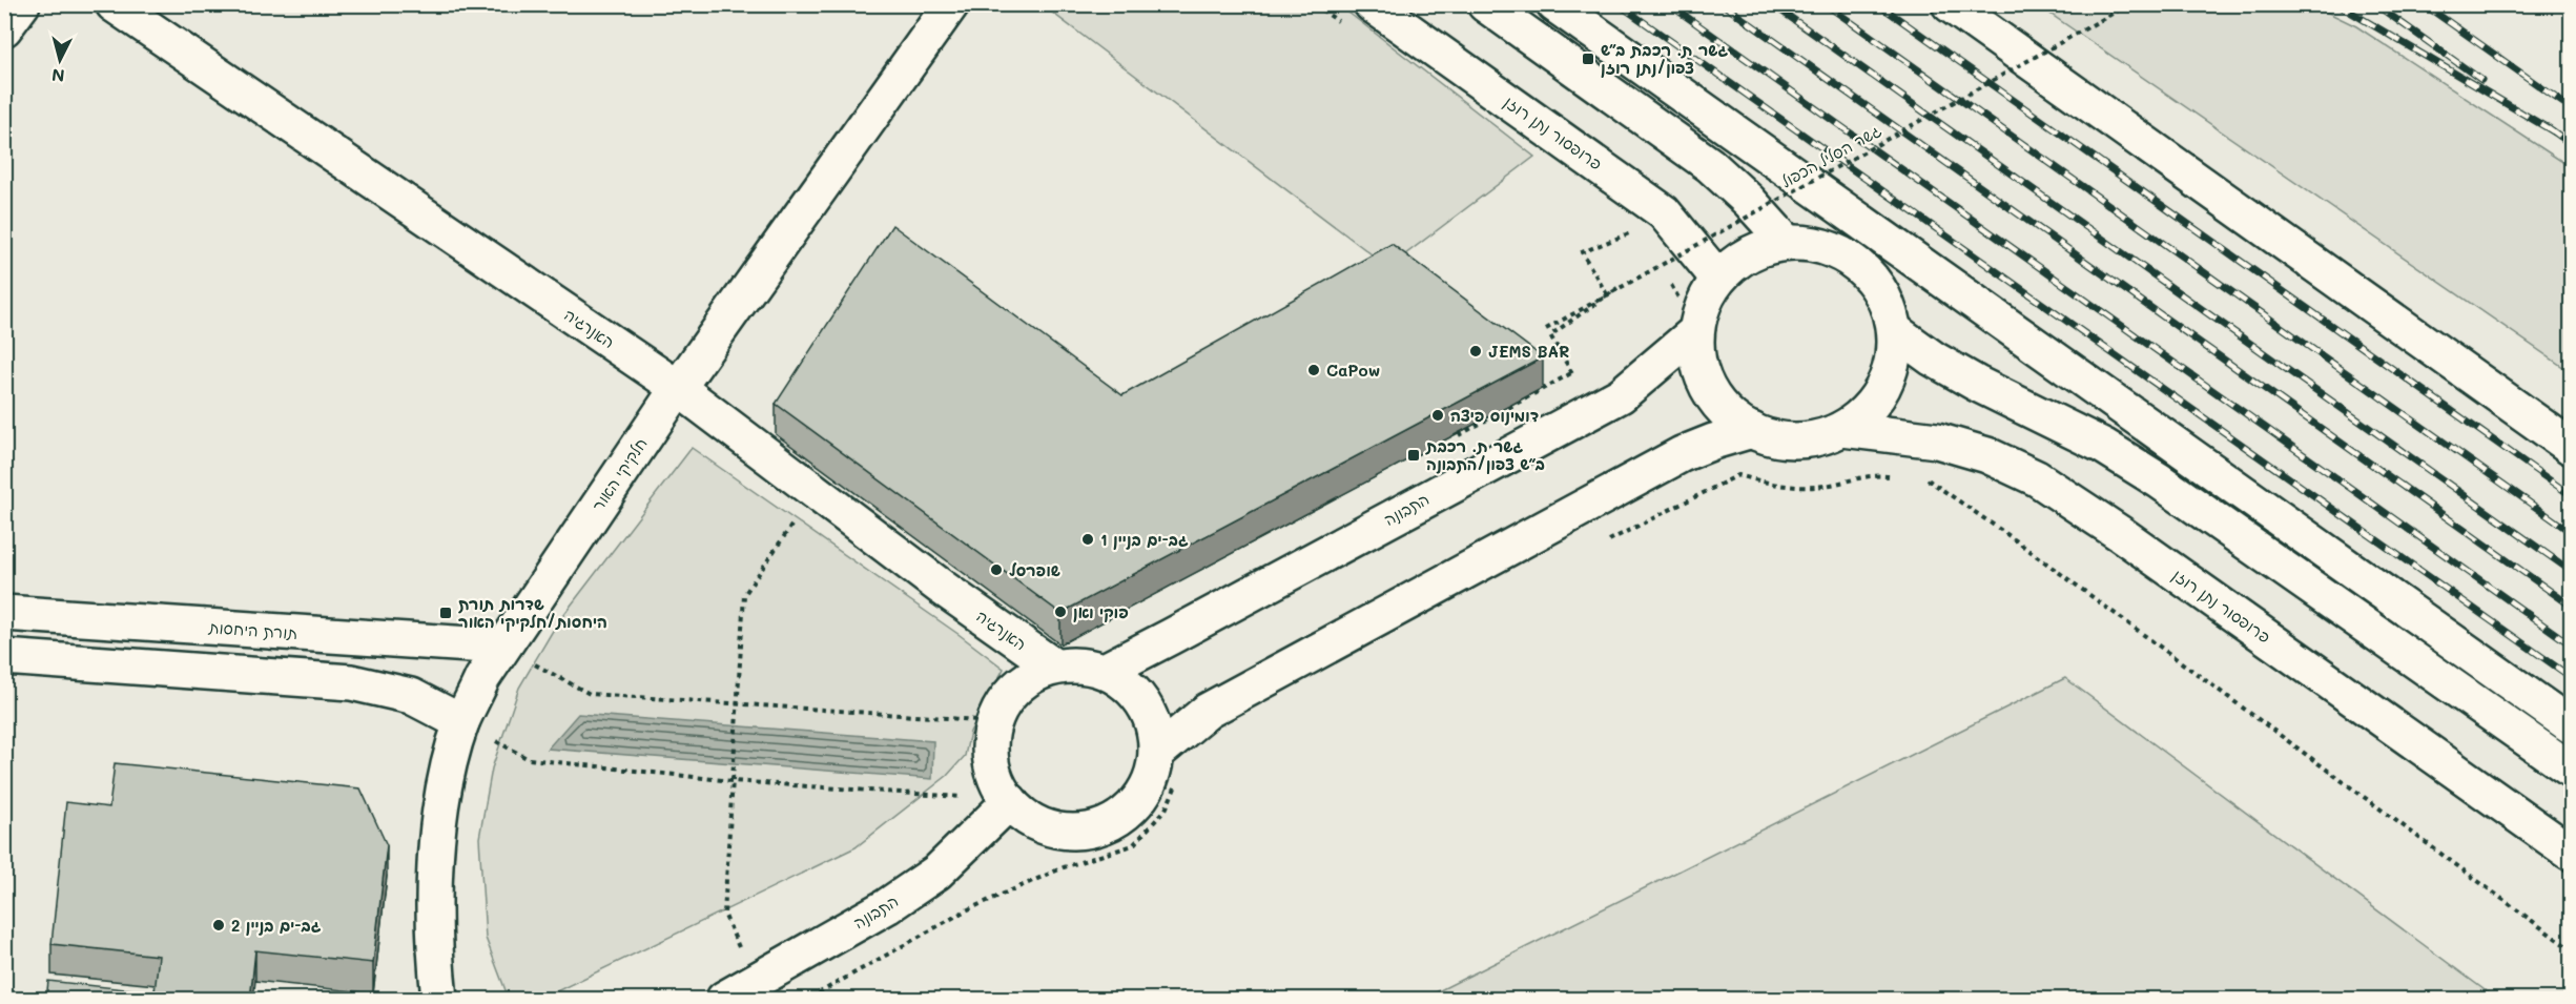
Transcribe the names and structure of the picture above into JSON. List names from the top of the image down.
{
  "streets": {
    "street": [
      "פרופסור נתן רוזן",
      "האנרגיה",
      "חלקיקי האור",
      "התבונה",
      "תורת היחסות"
    ],
    "path": ["גשר הסליל הכפול"]
  },
  "crossings": [
    ["פרופסור נתן רוזן", "התבונה"],
    ["האנרגיה", "חלקיקי האור"],
    ["האנרגיה", "התבונה"],
    ["חלקיקי האור", "תורת היחסות"]
  ],
  "places": {
    "transit": ["גשר ת. רכבת ב״ש צפון/נתן רוזן", "גשר ת. רכבת ב״ש צפון/התבונה", "שדרות תורת היחסות/חלקיקי האור"],
    "other": [
      "JEMS BAR",
      "CaPow",
      "דומינוס פיצה",
      "גב-ים בניין 1",
      "שופרסל",
      "פוקי ואן",
      "גב-ים בניין 2"
    ]
  },
  "north": "bottom"
}
